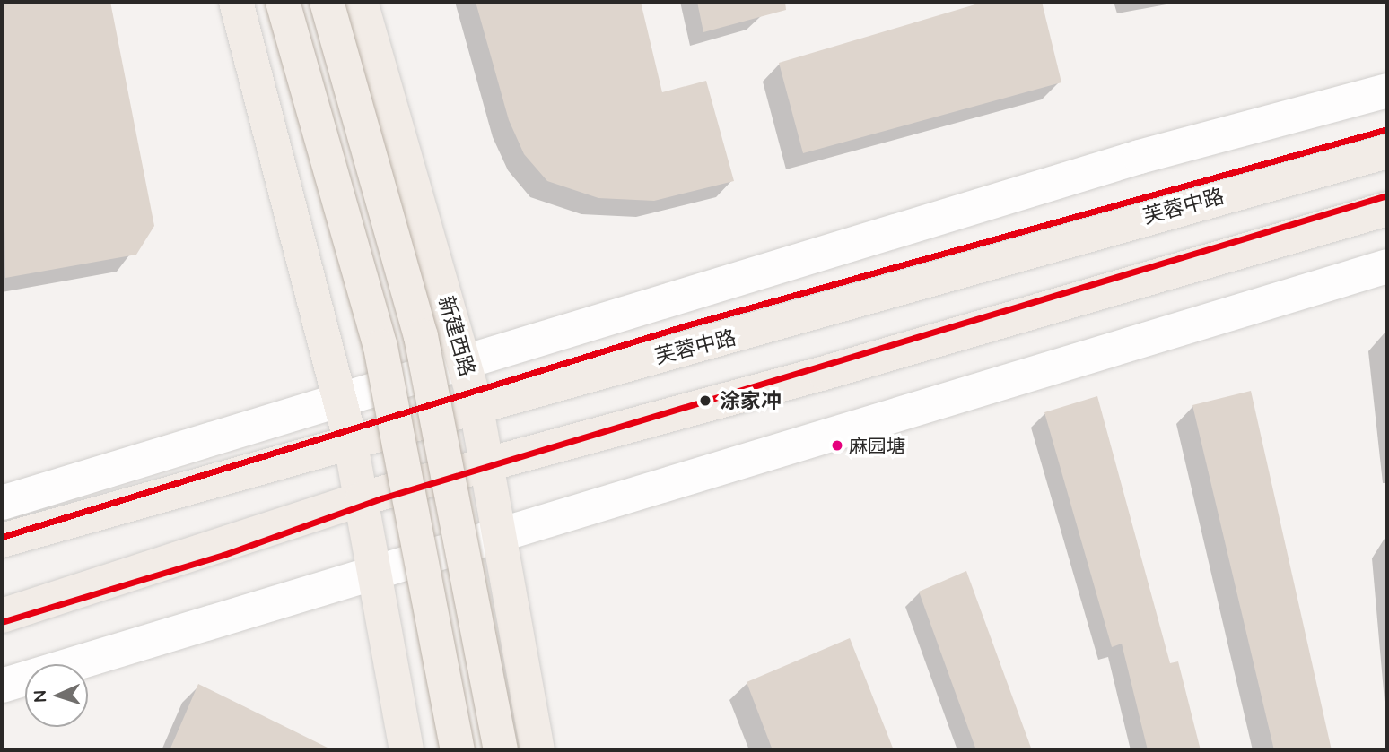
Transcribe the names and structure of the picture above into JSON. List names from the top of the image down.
{
  "streets": {
    "main road": ["芙蓉中路", "新建西路"]
  },
  "crossings": [
    ["芙蓉中路", "新建西路"]
  ],
  "places": ["涂家冲", "麻园塘"],
  "north": "left"
}
